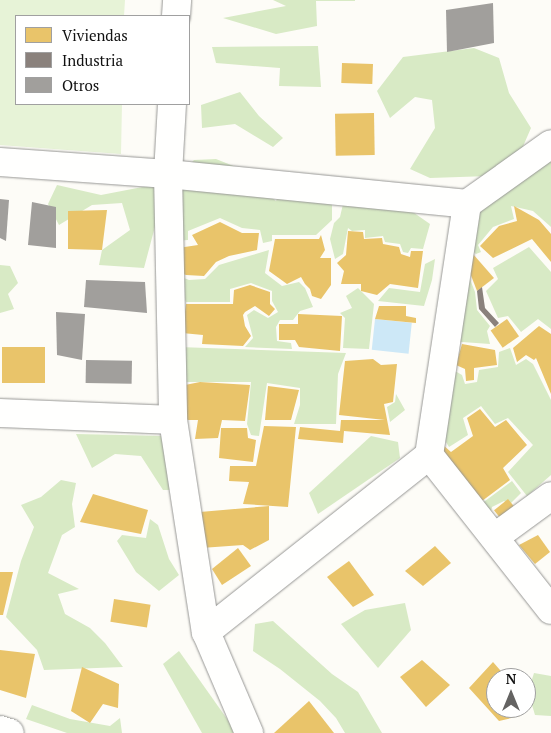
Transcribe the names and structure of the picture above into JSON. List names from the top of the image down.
{
  "legend": ["Viviendas", "Industria", "Otros"],
  "north": "top"
}
